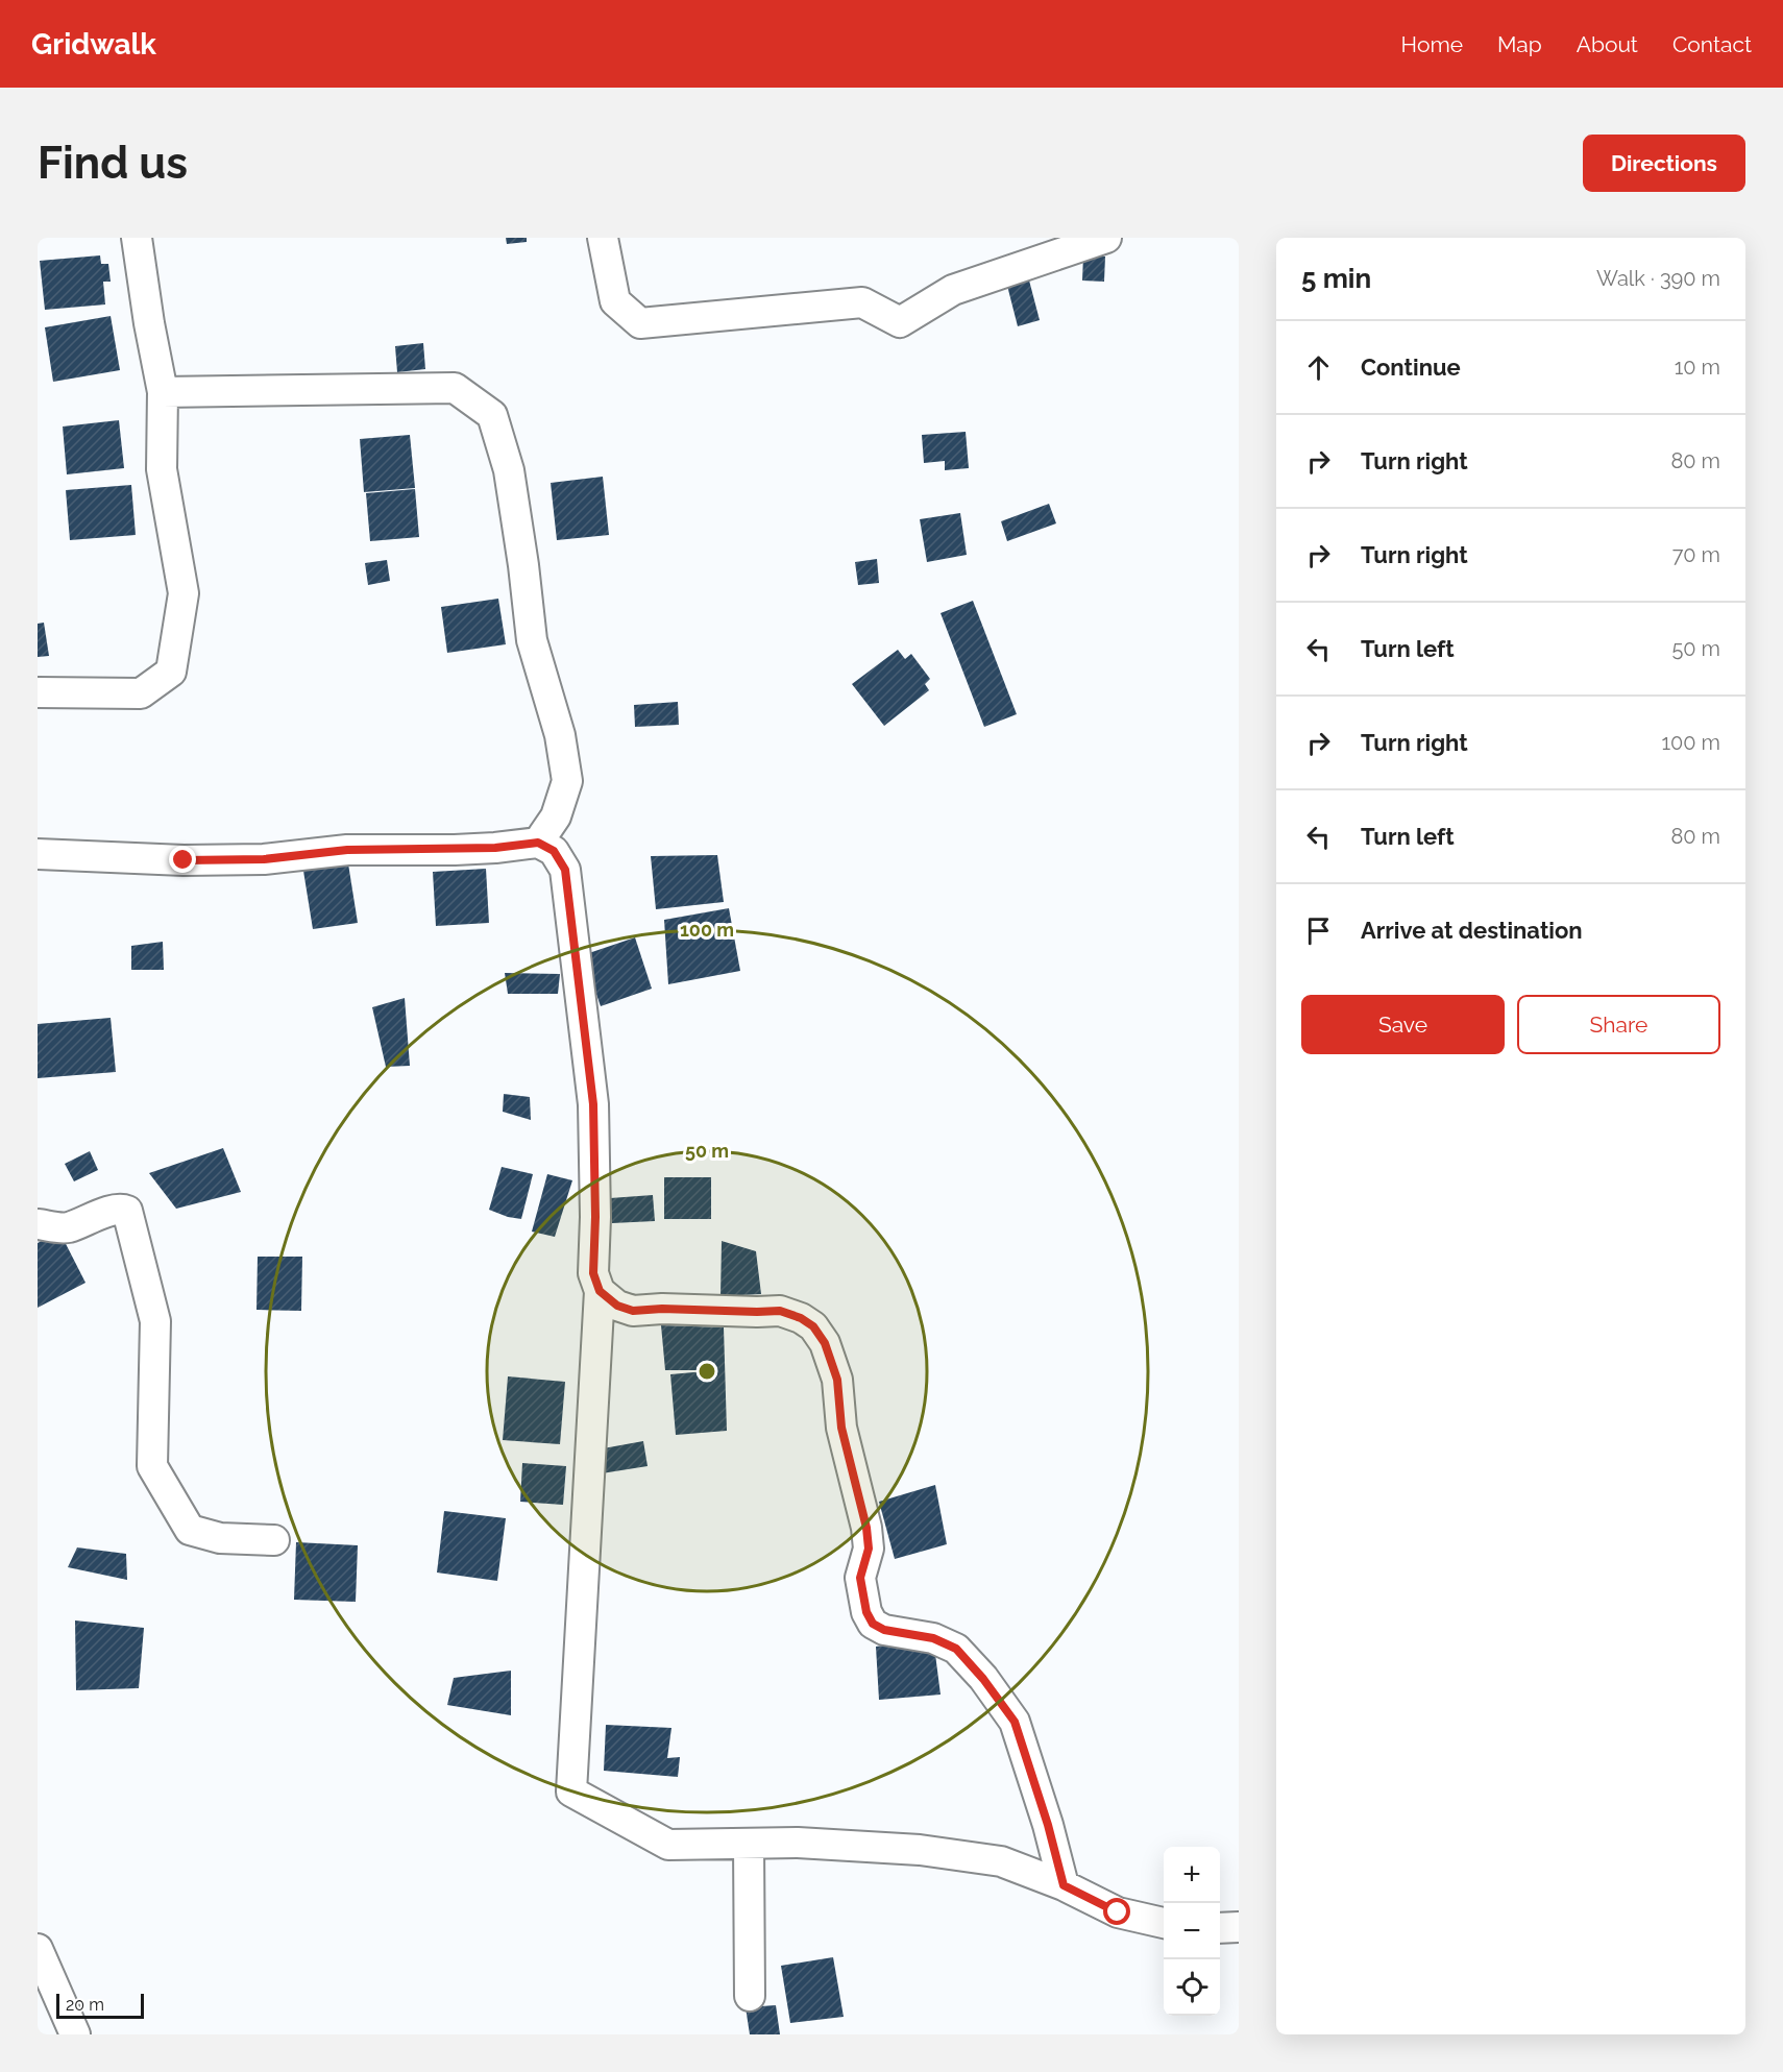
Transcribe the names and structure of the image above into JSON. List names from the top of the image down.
{
  "scale_bar": "20 m",
  "page": {
    "header": "Gridwalk",
    "nav": [
      "Home",
      "Map",
      "About",
      "Contact"
    ],
    "buttons": [
      "Directions",
      ["Save", "Share"]
    ],
    "title": "Find us",
    "heading": ["5 min", "Walk · 390 m"],
    "list": [
      ["Continue", "10 m"],
      ["Turn right", "80 m"],
      ["Turn right", "70 m"],
      ["Turn left", "50 m"],
      ["Turn right", "100 m"],
      ["Turn left", "80 m"],
      "Arrive at destination"
    ],
    "map_buttons": ["+", "−"],
    "scale": "20 m"
  },
  "rings": ["100 m", "50 m"]
}
